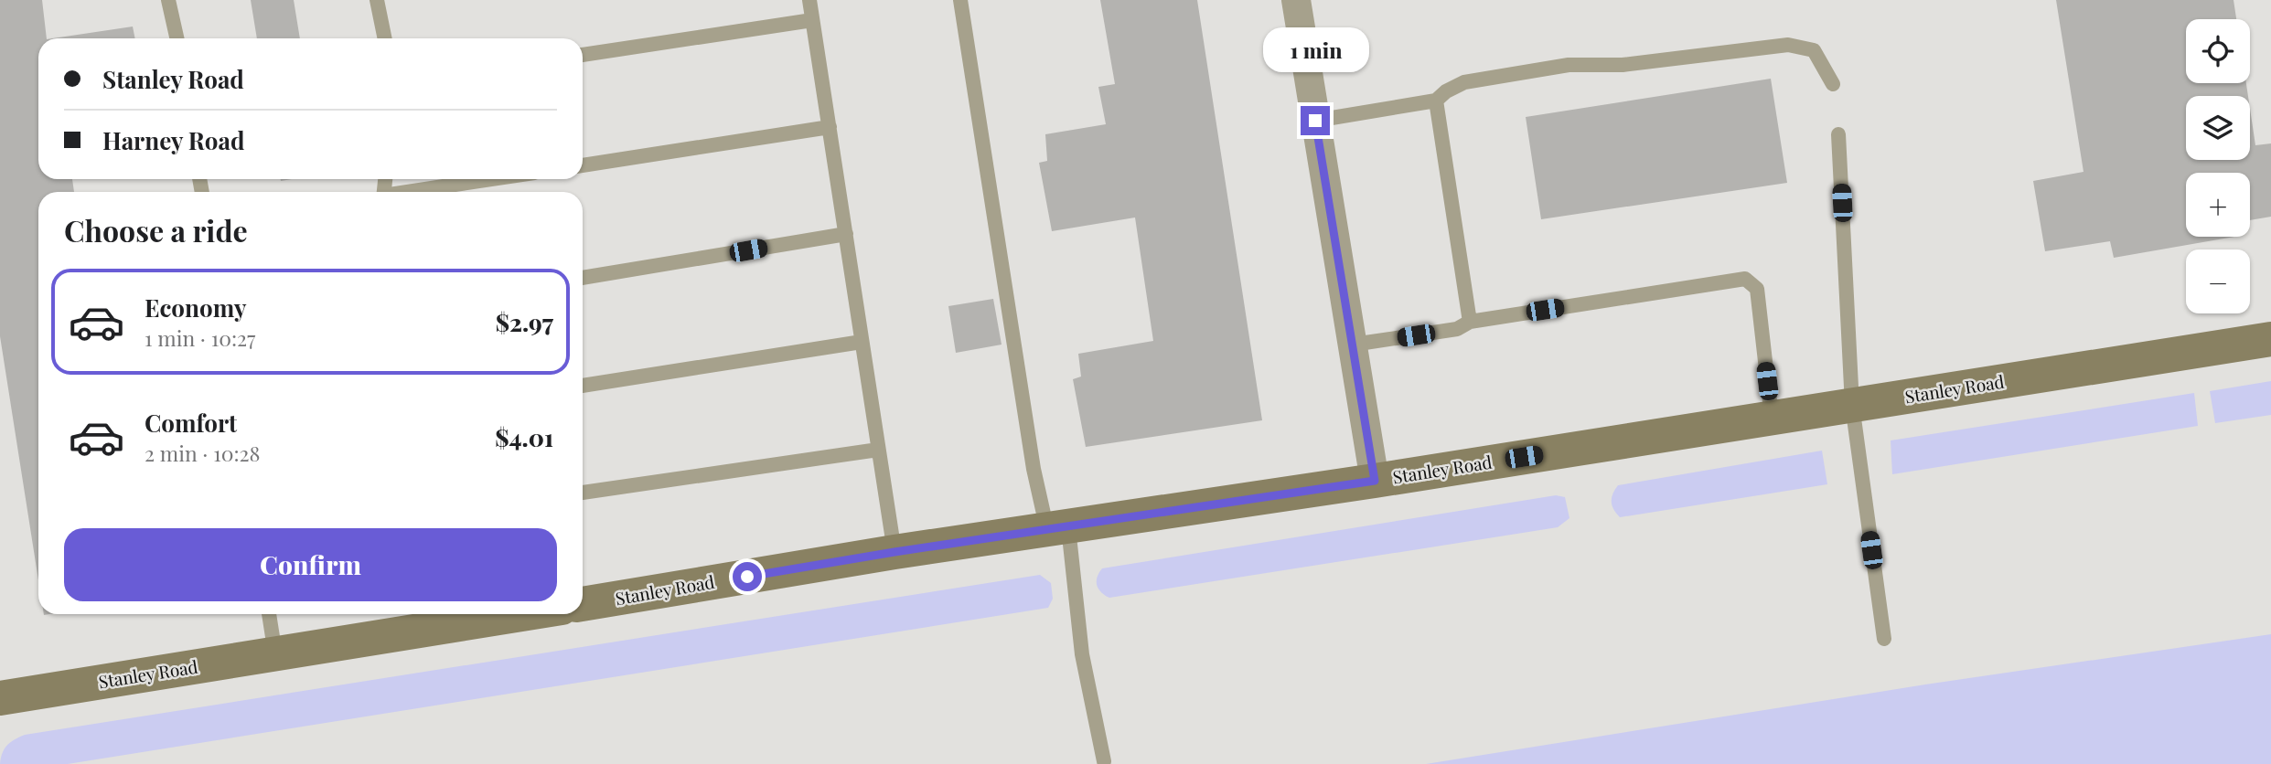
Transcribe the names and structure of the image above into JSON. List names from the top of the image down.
{
  "streets": {
    "street": ["Stanley Road"]
  },
  "page": {
    "map_buttons": ["+", "−"],
    "bubble": "1 min",
    "banner": ["Stanley Road", "Harney Road"],
    "heading": "Choose a ride",
    "list": [
      {
        "name": "Economy",
        "note": "1 min · 10:27",
        "value": "$2.97"
      },
      {
        "name": "Comfort",
        "note": "2 min · 10:28",
        "value": "$4.01"
      }
    ],
    "buttons": "Confirm"
  }
}
